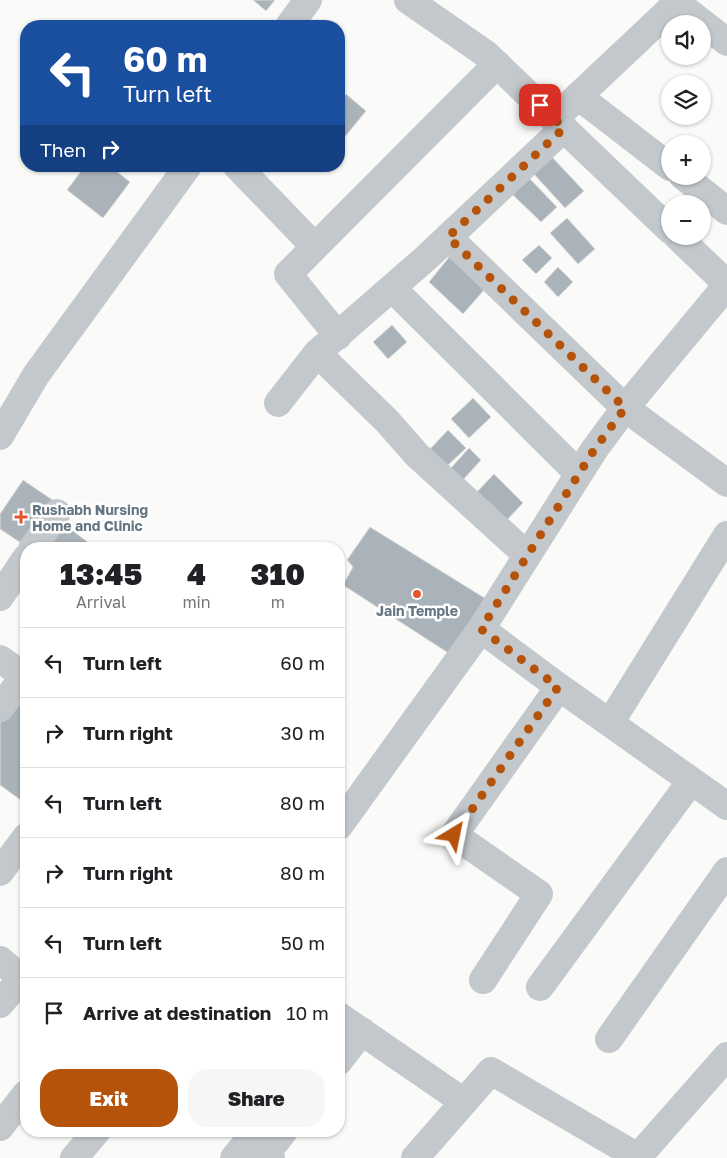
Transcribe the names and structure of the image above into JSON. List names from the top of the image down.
{
  "places": {
    "health": ["Rushabh Nursing Home and Clinic"],
    "other": ["Jain Temple"]
  },
  "page": {
    "map_buttons": ["+", "−"],
    "turn": ["60 m", "Turn left"],
    "then": "Then",
    "eta": [
      "13:45",
      "Arrival",
      "4",
      "min",
      "310",
      "m"
    ],
    "list": [
      {
        "name": "Turn left",
        "value": "60 m"
      },
      {
        "name": "Turn right",
        "value": "30 m"
      },
      {
        "name": "Turn left",
        "value": "80 m"
      },
      {
        "name": "Turn right",
        "value": "80 m"
      },
      {
        "name": "Turn left",
        "value": "50 m"
      },
      {
        "name": "Arrive at destination",
        "value": "10 m"
      }
    ],
    "buttons": ["Exit", "Share"]
  }
}
